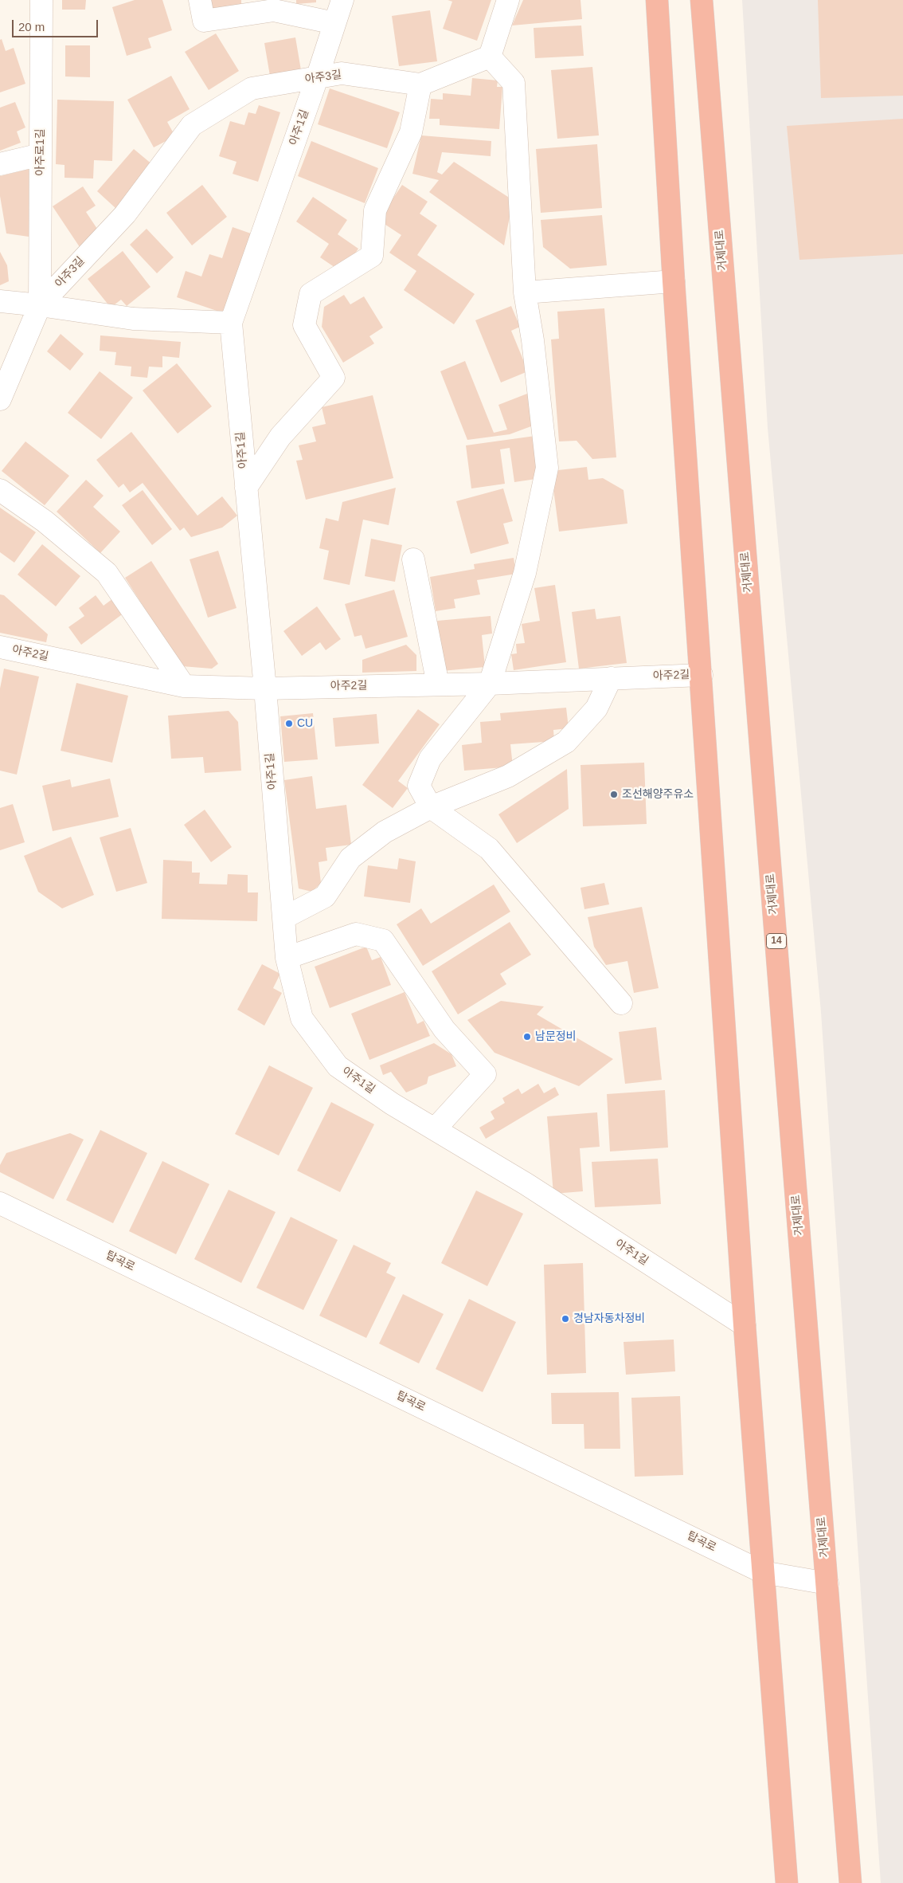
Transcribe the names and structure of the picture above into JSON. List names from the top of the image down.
{
  "streets": {
    "highway": ["거제대로", "14"],
    "street": [
      "아주3길",
      "아주1길",
      "아주로1길",
      "아주2길",
      "탑곡로"
    ]
  },
  "crossings": [
    ["아주3길", "아주1길"],
    ["아주3길", "아주로1길"],
    ["아주1길", "아주2길"],
    ["거제대로", "탑곡로"]
  ],
  "places": [
    "CU",
    "조선해양주유소",
    "남문정비",
    "경남자동차정비"
  ],
  "scale_bar": "20 m"
}
